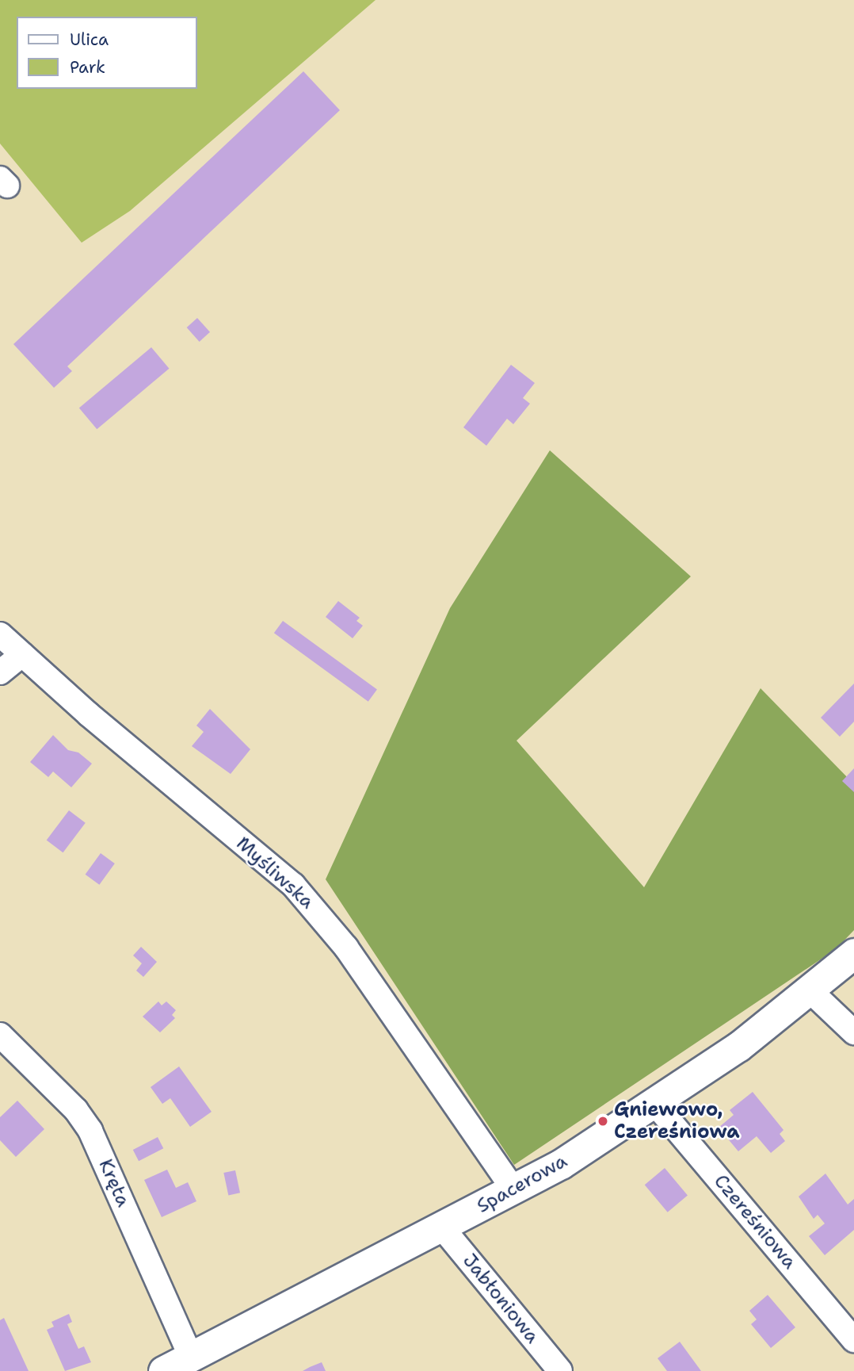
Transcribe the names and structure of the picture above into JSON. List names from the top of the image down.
{
  "streets": {
    "street": [
      "Myśliwska",
      "Kręta",
      "Spacerowa",
      "Czereśniowa",
      "Jabłoniowa"
    ]
  },
  "crossings": [
    ["Myśliwska", "Spacerowa"],
    ["Kręta", "Spacerowa"],
    ["Spacerowa", "Czereśniowa"],
    ["Spacerowa", "Jabłoniowa"]
  ],
  "places": ["Gniewowo, Czereśniowa"],
  "legend": ["Ulica", "Park"]
}
